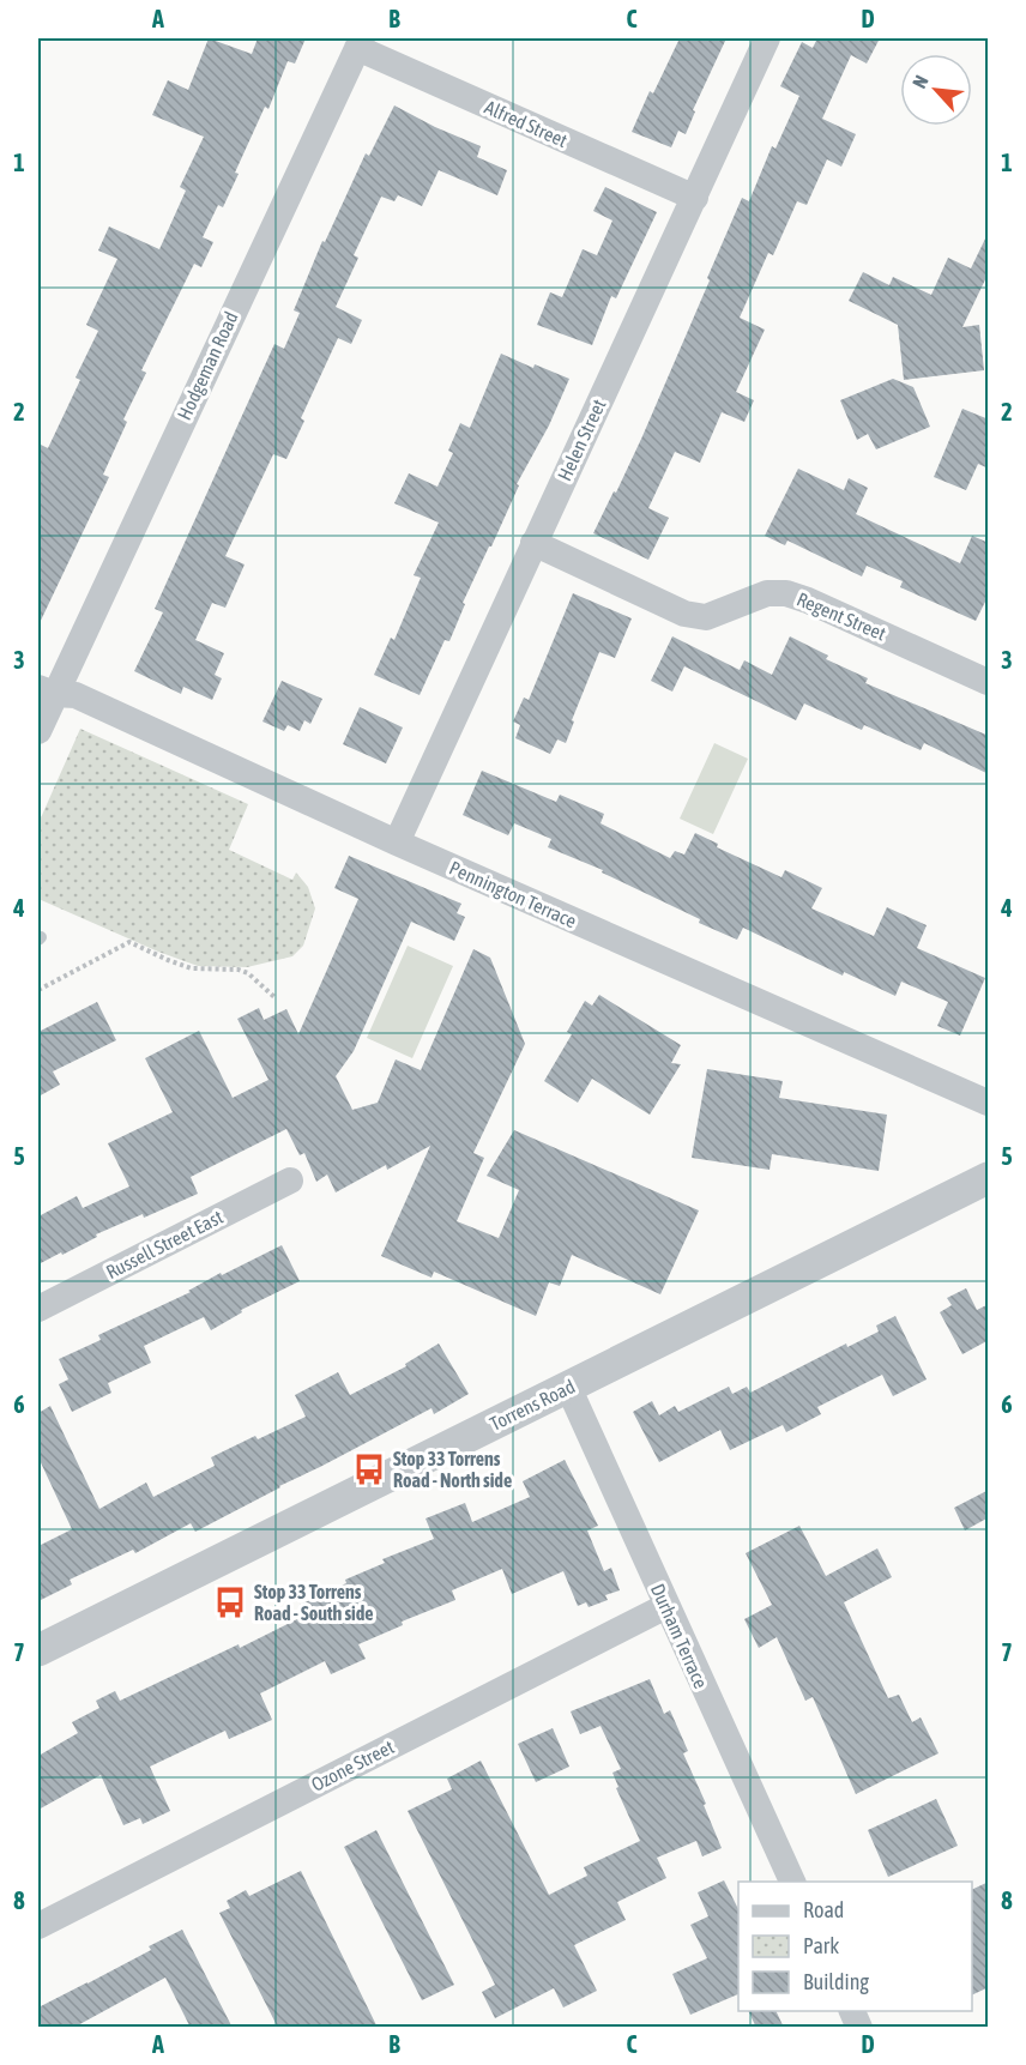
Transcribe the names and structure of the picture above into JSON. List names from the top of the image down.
{
  "streets": {
    "street": [
      "Alfred Street",
      "Hodgeman Road",
      "Helen Street",
      "Regent Street",
      "Pennington Terrace",
      "Russell Street East",
      "Torrens Road",
      "Durham Terrace",
      "Ozone Street"
    ]
  },
  "crossings": [
    ["Alfred Street", "Hodgeman Road"],
    ["Alfred Street", "Helen Street"],
    ["Hodgeman Road", "Pennington Terrace"],
    ["Helen Street", "Regent Street"],
    ["Helen Street", "Pennington Terrace"],
    ["Torrens Road", "Durham Terrace"],
    ["Durham Terrace", "Ozone Street"]
  ],
  "places": {
    "bus stop": ["Stop 33 Torrens Road - North side", "Stop 33 Torrens Road - South side"]
  },
  "legend": ["Road", "Park", "Building"],
  "north": "top left",
  "grid": {
    "columns": [
      "A",
      "B",
      "C",
      "D"
    ],
    "rows": [
      "1",
      "2",
      "3",
      "4",
      "5",
      "6",
      "7",
      "8"
    ]
  }
}
